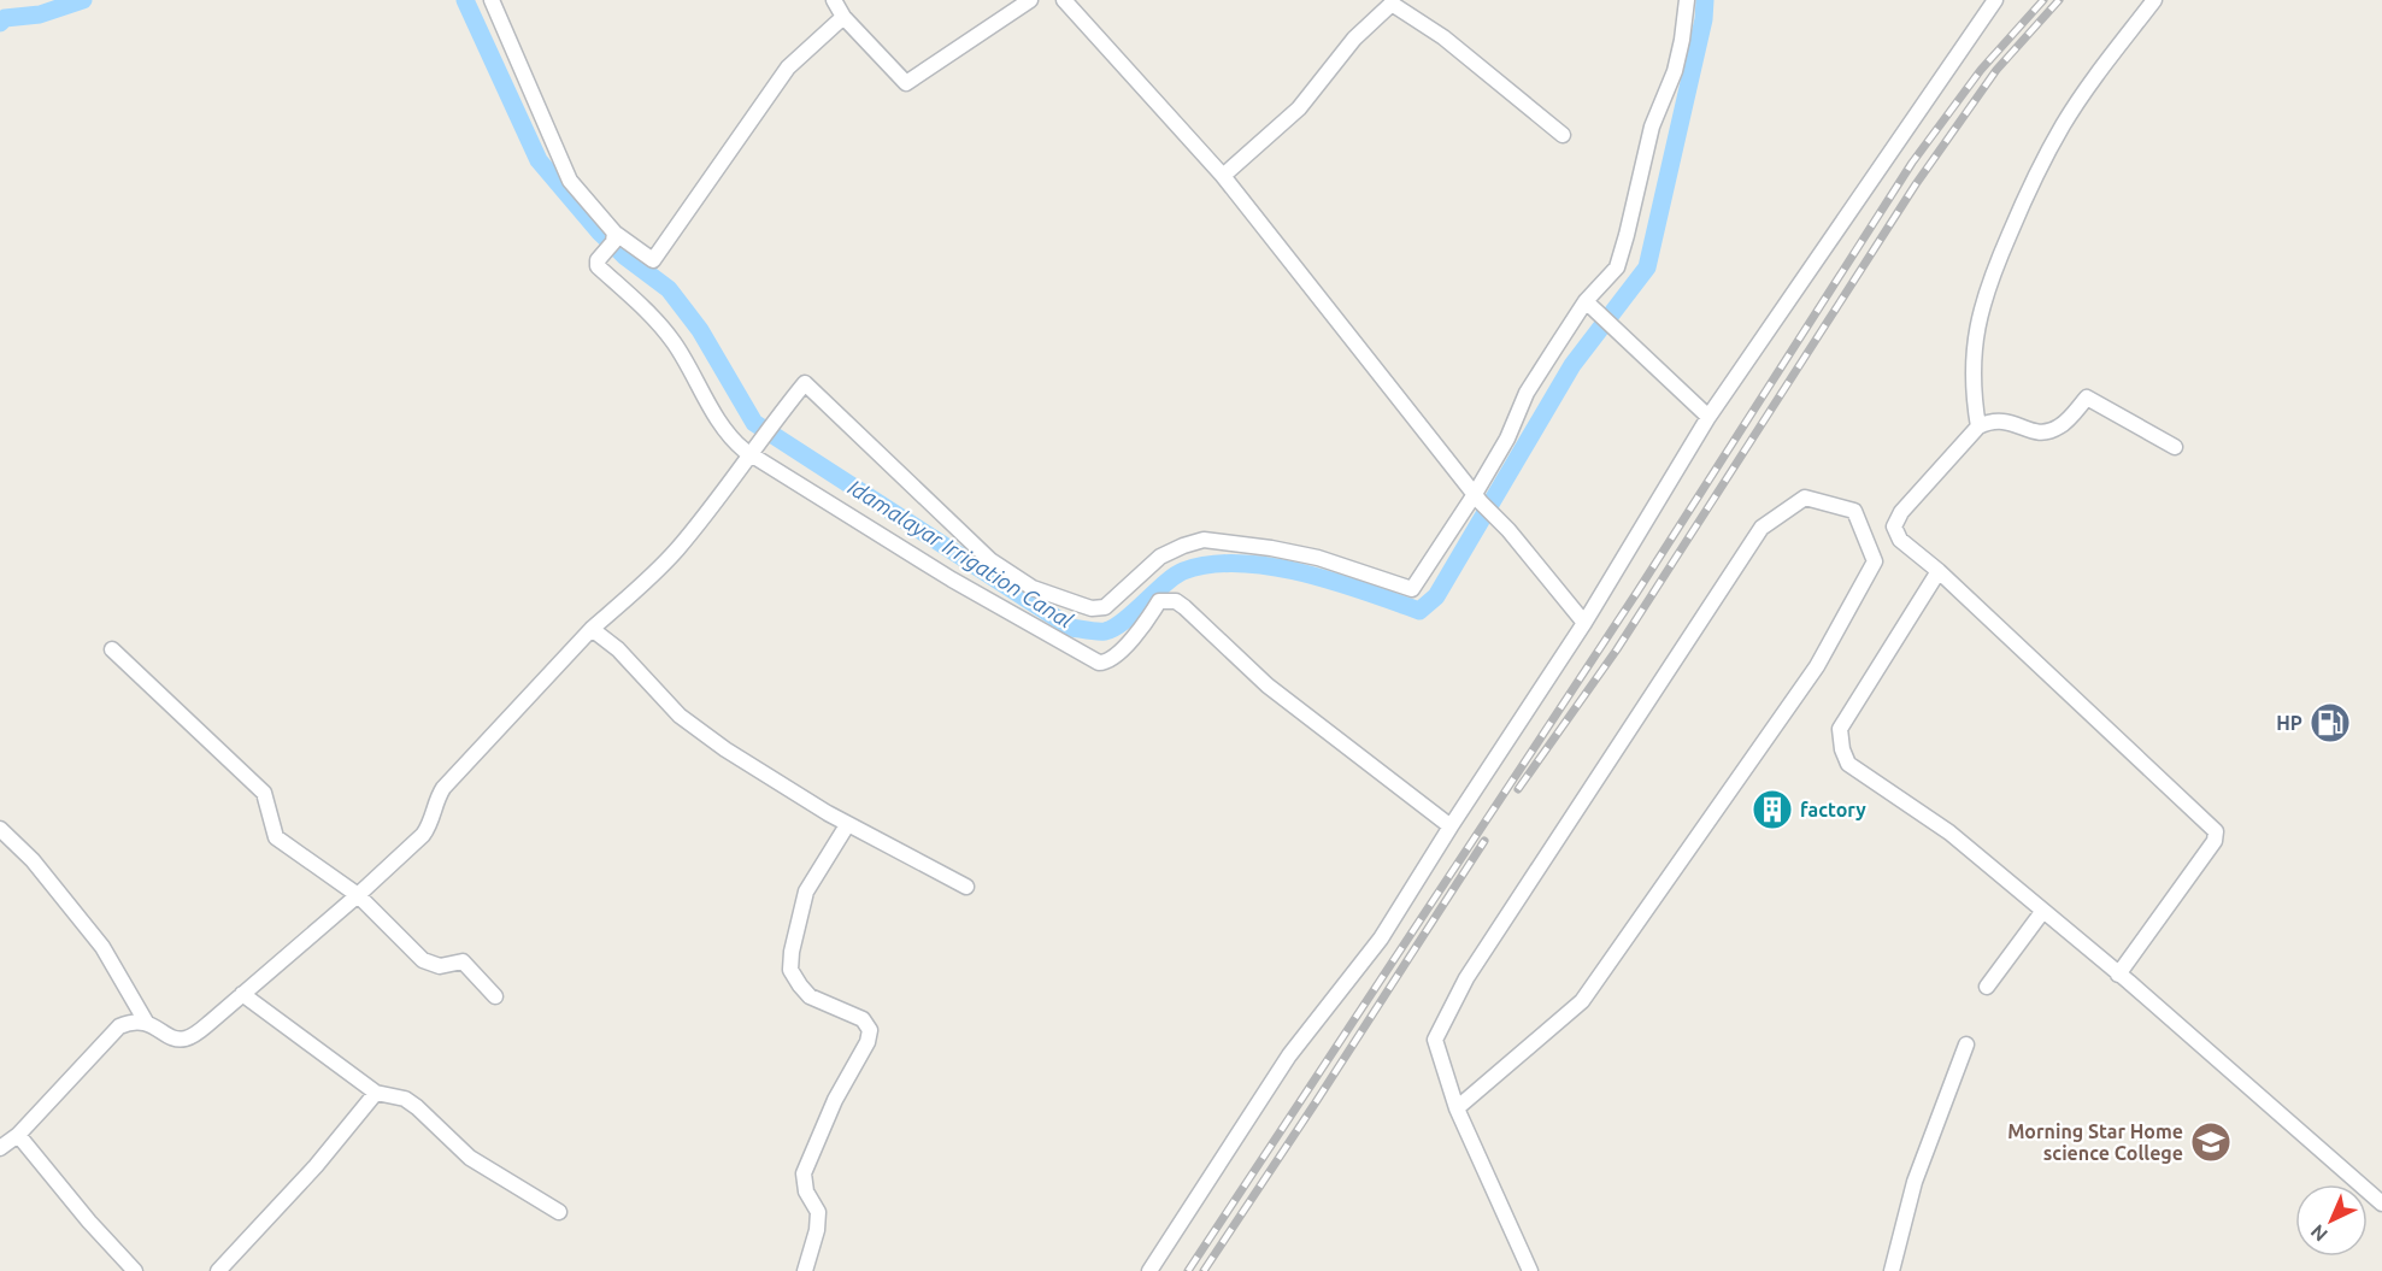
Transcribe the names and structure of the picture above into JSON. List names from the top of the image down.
{
  "water": ["Idamalayar Irrigation Canal"],
  "places": {
    "fuel station": ["HP"],
    "building": ["factory"],
    "school or university": ["Morning Star Home science College"]
  },
  "north": "bottom left"
}
